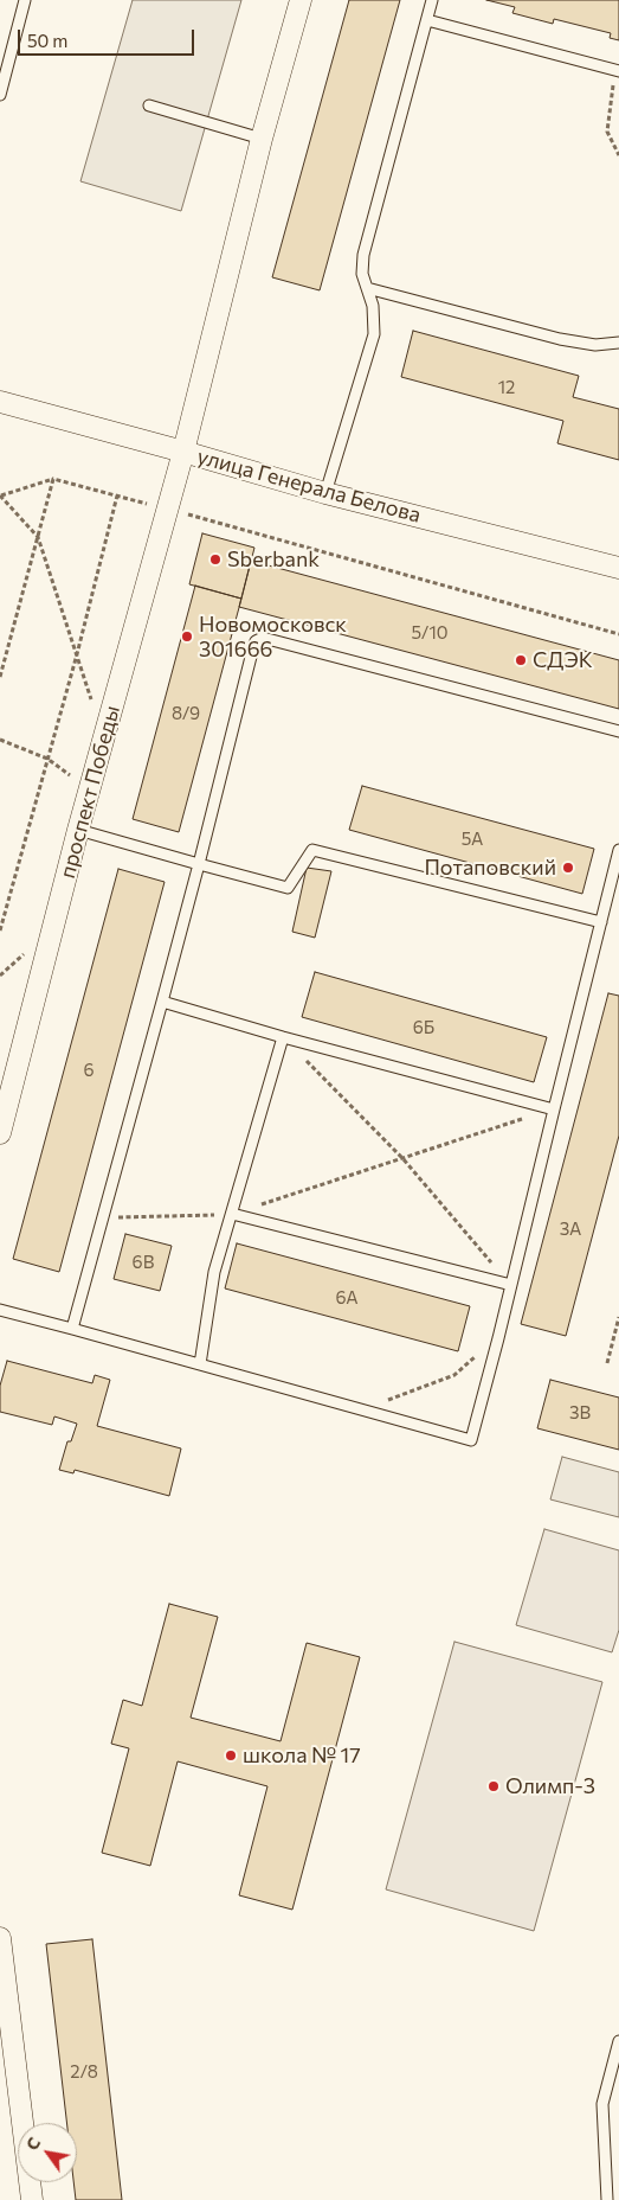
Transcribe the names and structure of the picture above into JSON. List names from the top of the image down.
{
  "streets": {
    "street": ["улица Генерала Белова", "проспект Победы"]
  },
  "crossings": [
    ["улица Генерала Белова", "проспект Победы"]
  ],
  "places": [
    "Sberbank",
    "Новомосковск 301666",
    "СДЭК",
    "Потаповский",
    "школа № 17",
    "Олимп-3"
  ],
  "house_numbers": [
    "12",
    "5/10",
    "8/9",
    "5А",
    "6Б",
    "6",
    "3А",
    "6В",
    "6А",
    "3В",
    "2/8"
  ],
  "scale_bar": "50 m",
  "north": "top left"
}
